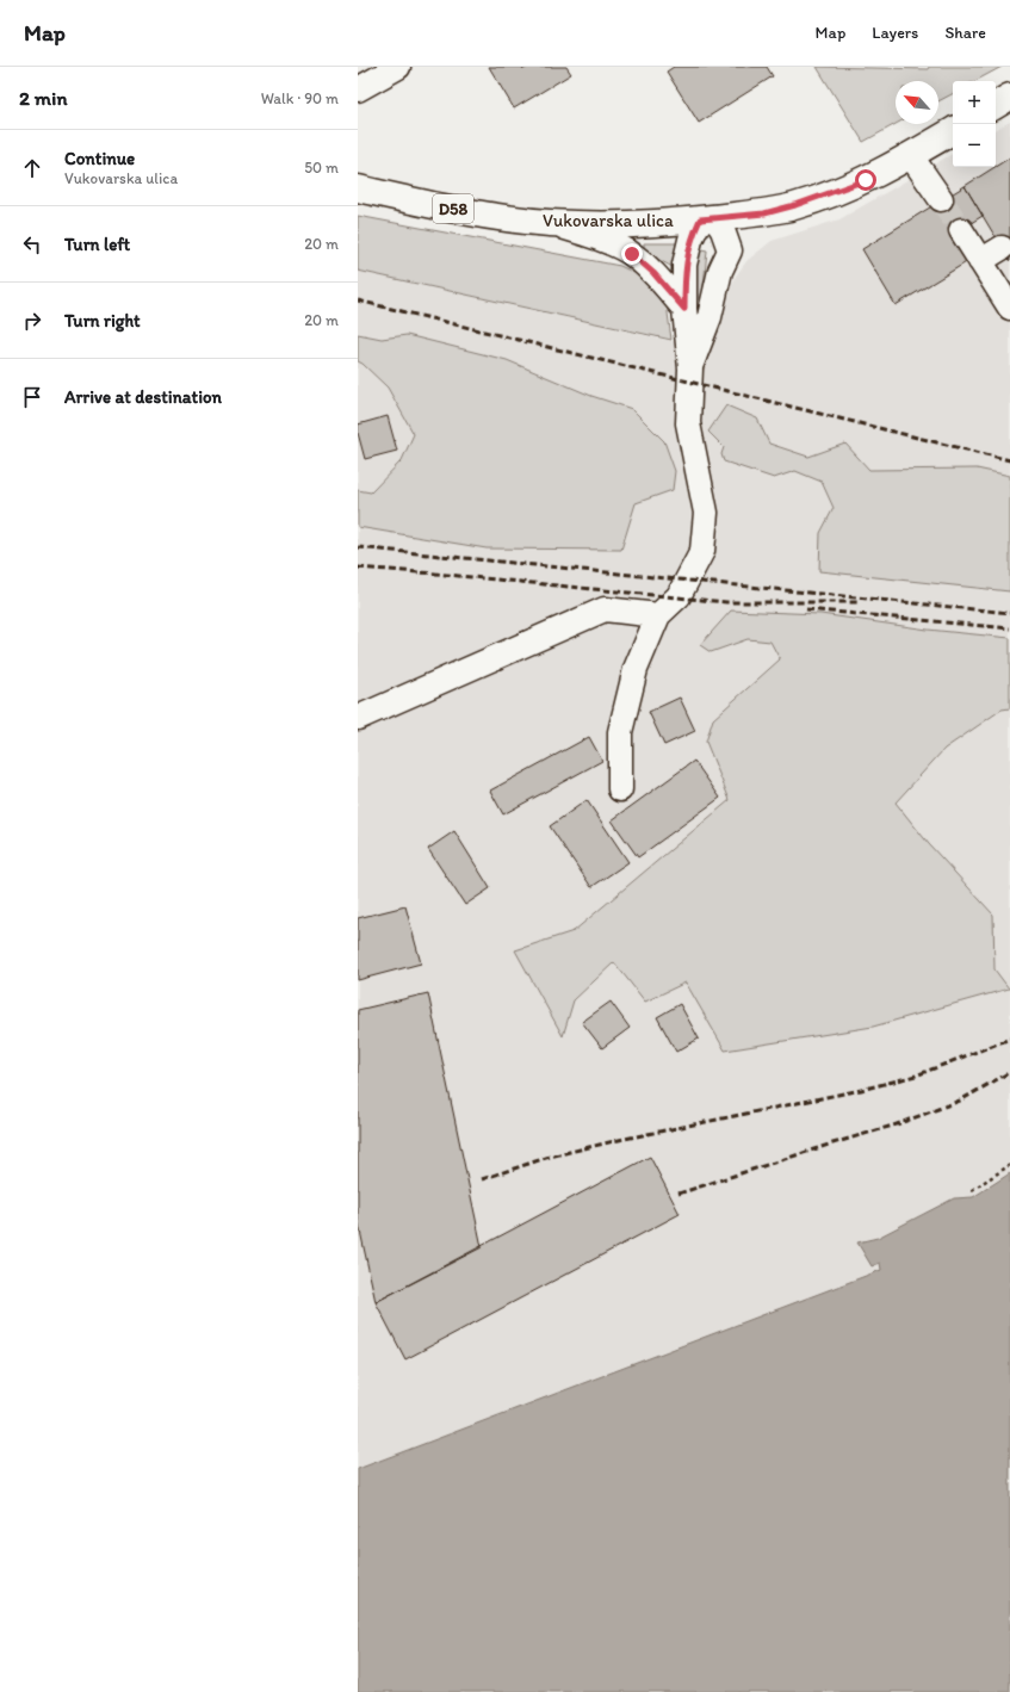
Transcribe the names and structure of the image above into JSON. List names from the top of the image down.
{
  "streets": {
    "main road": ["D58", "Vukovarska ulica"]
  },
  "north": "top left",
  "page": {
    "header": "Map",
    "nav": ["Map", "Layers", "Share"],
    "heading": ["2 min", "Walk · 90 m"],
    "map_buttons": ["+", "−"],
    "list": [
      ["Continue", "Vukovarska ulica", "50 m"],
      ["Turn left", "20 m"],
      ["Turn right", "20 m"],
      "Arrive at destination"
    ]
  }
}
